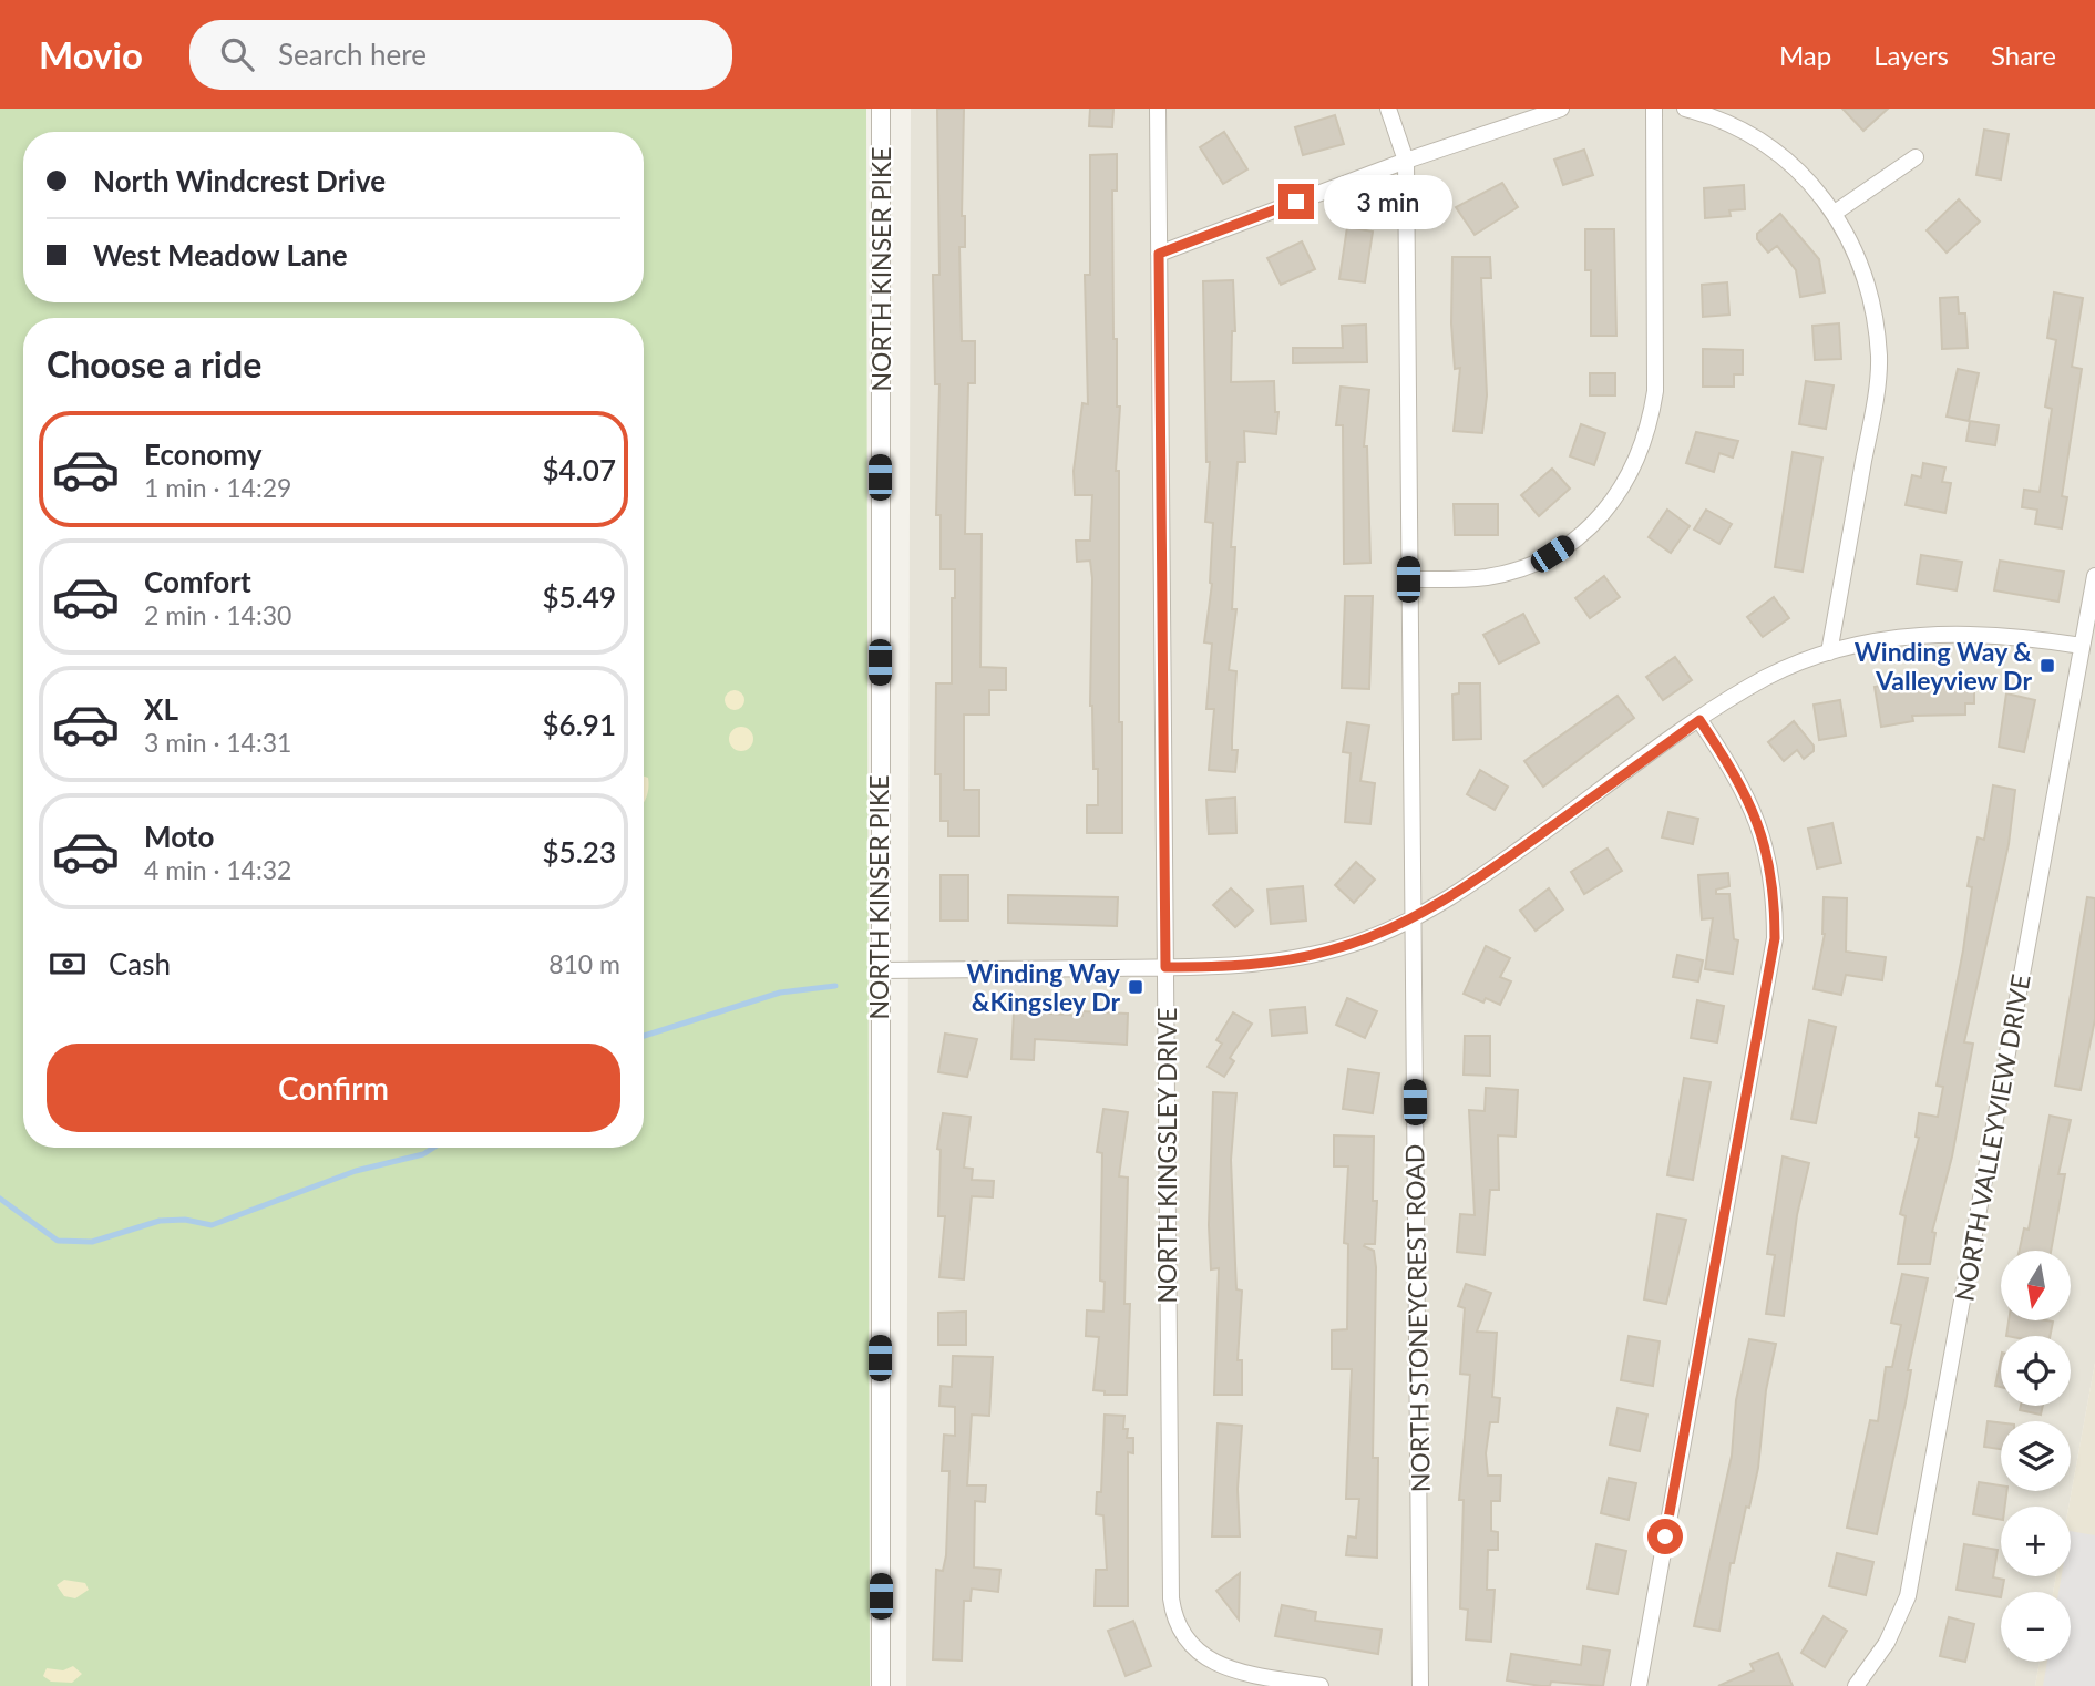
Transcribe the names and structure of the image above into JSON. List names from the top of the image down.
{
  "streets": {
    "street": [
      "NORTH KINSER PIKE",
      "NORTH VALLEYVIEW DRIVE",
      "NORTH KINGSLEY DRIVE",
      "NORTH STONEYCREST ROAD"
    ]
  },
  "places": {
    "transit": ["Winding Way & Valleyview Dr", "Winding Way &Kingsley Dr"]
  },
  "north": "bottom",
  "page": {
    "header": "Movio",
    "search": "Search here",
    "nav": ["Map", "Layers", "Share"],
    "banner": ["North Windcrest Drive", "West Meadow Lane"],
    "bubble": "3 min",
    "heading": "Choose a ride",
    "list": [
      {
        "name": "Economy",
        "note": "1 min · 14:29",
        "value": "$4.07"
      },
      {
        "name": "Comfort",
        "note": "2 min · 14:30",
        "value": "$5.49"
      },
      {
        "name": "XL",
        "note": "3 min · 14:31",
        "value": "$6.91"
      },
      {
        "name": "Moto",
        "note": "4 min · 14:32",
        "value": "$5.23"
      }
    ],
    "pay": ["Cash", "810 m"],
    "buttons": "Confirm",
    "map_buttons": ["+", "−"]
  }
}
